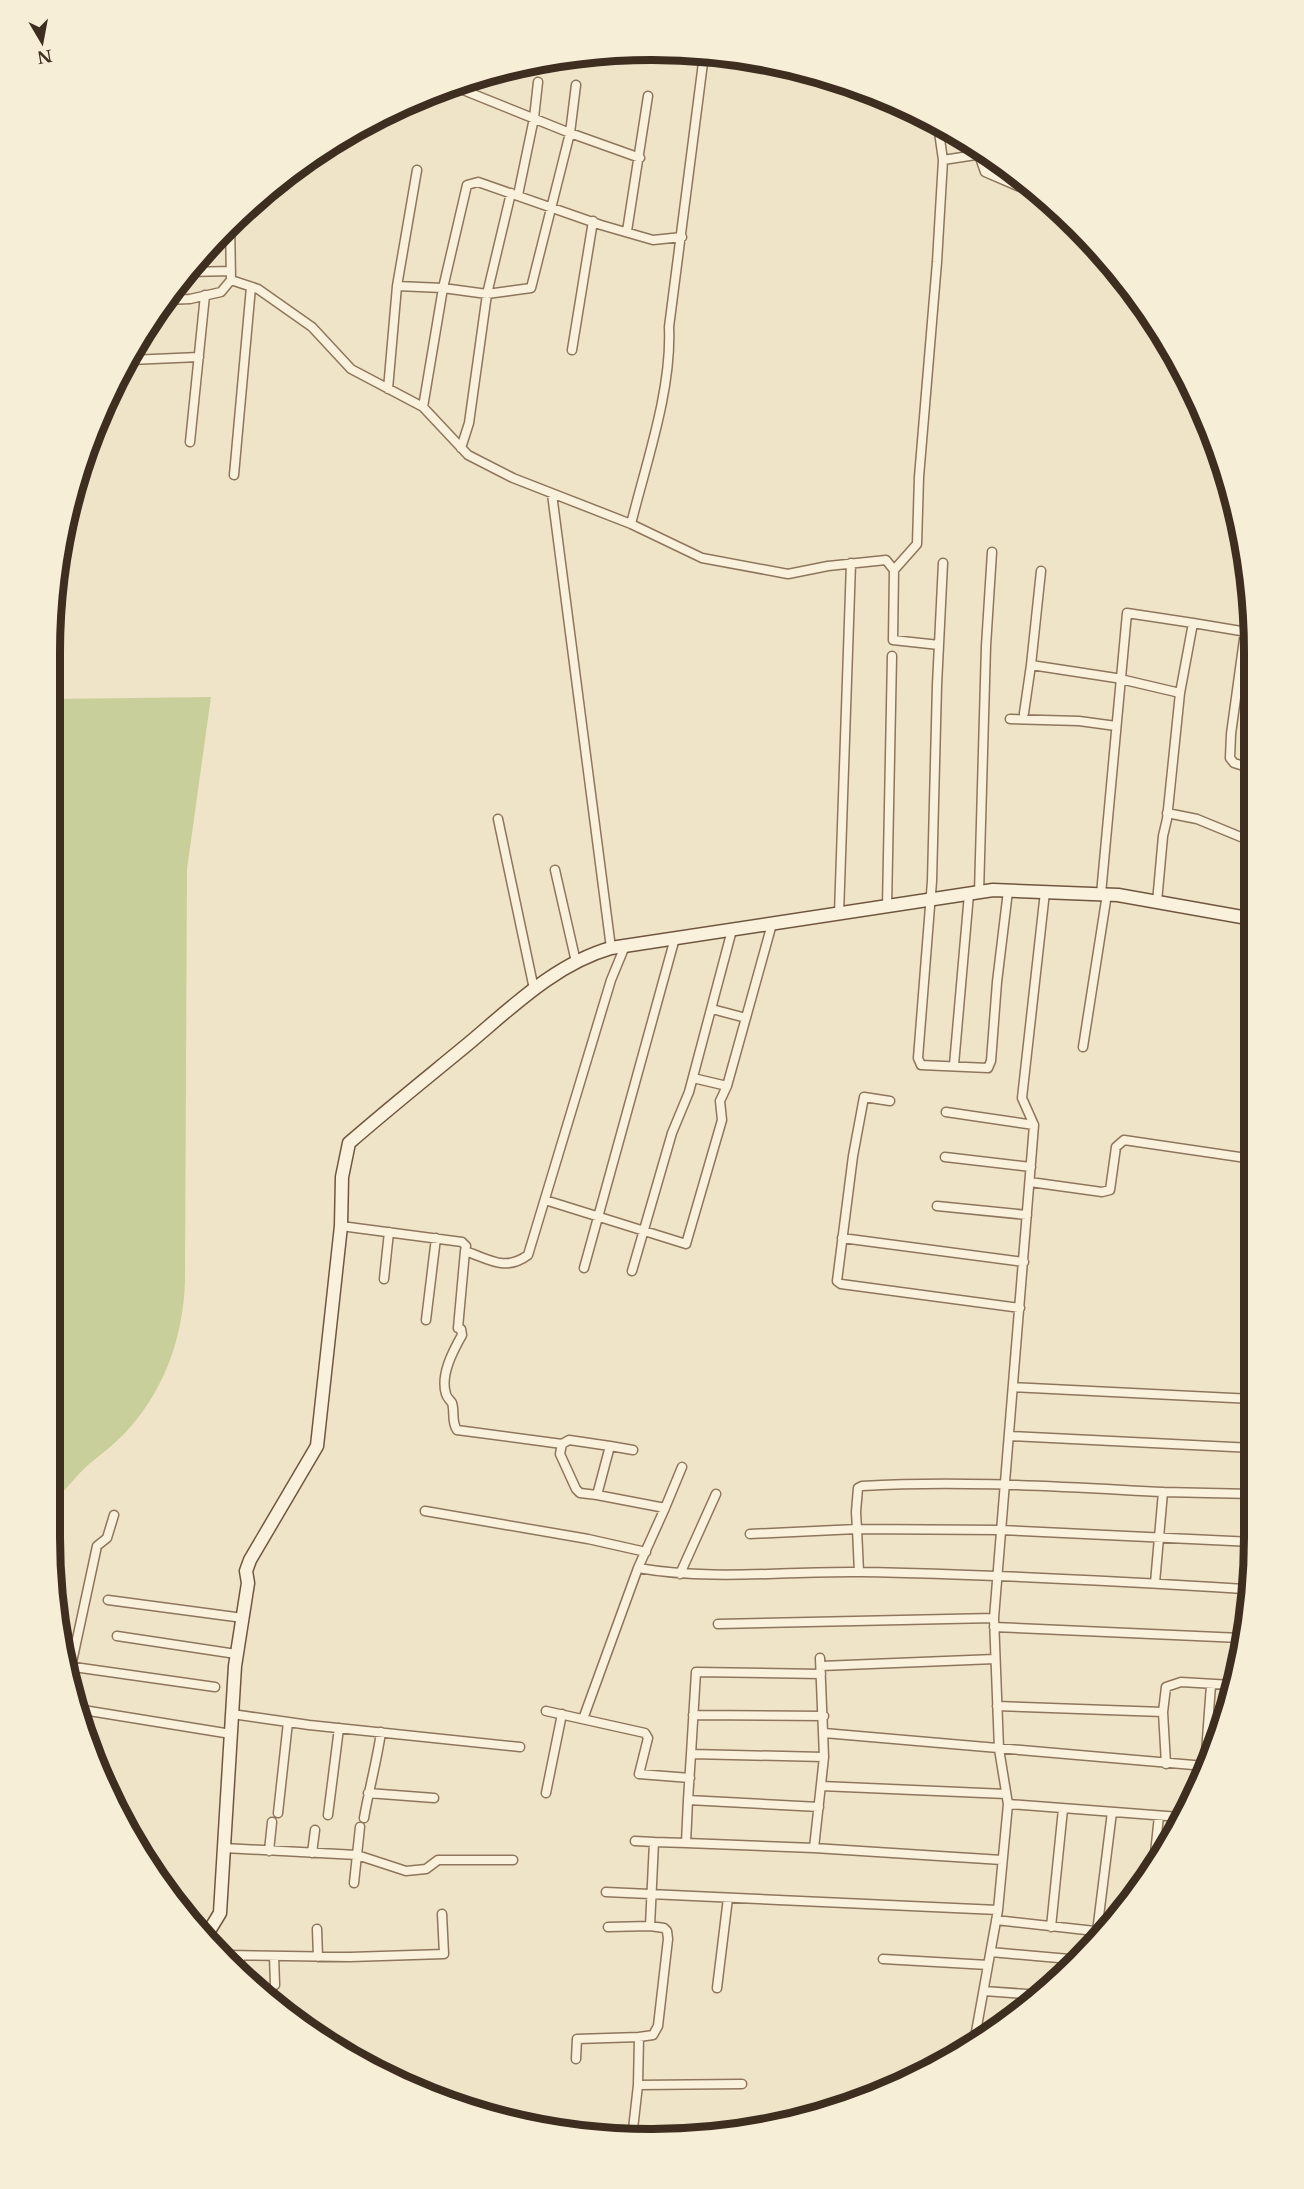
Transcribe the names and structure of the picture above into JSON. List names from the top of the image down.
{
  "north": "bottom"
}
